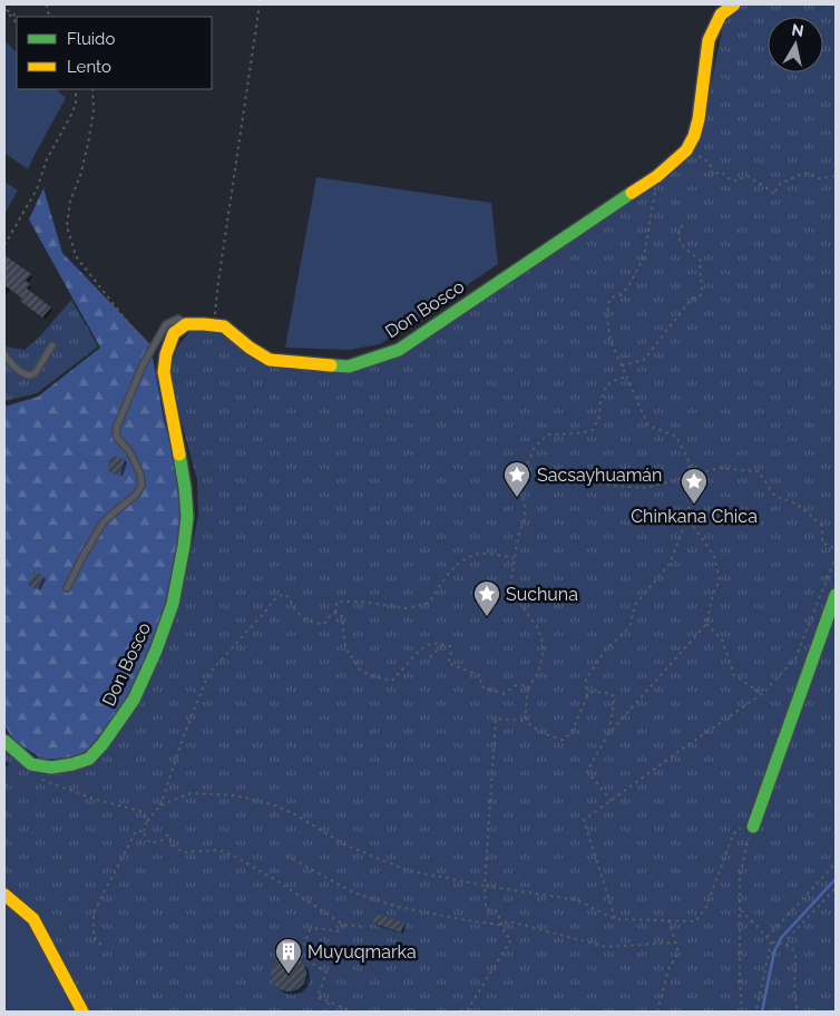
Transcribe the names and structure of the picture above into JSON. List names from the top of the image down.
{
  "streets": {
    "street": ["Don Bosco"]
  },
  "places": {
    "place": ["Sacsayhuamán", "Chinkana Chica", "Suchuna"],
    "building": ["Muyuqmarka"]
  },
  "legend": ["Fluido", "Lento"],
  "north": "top"
}
